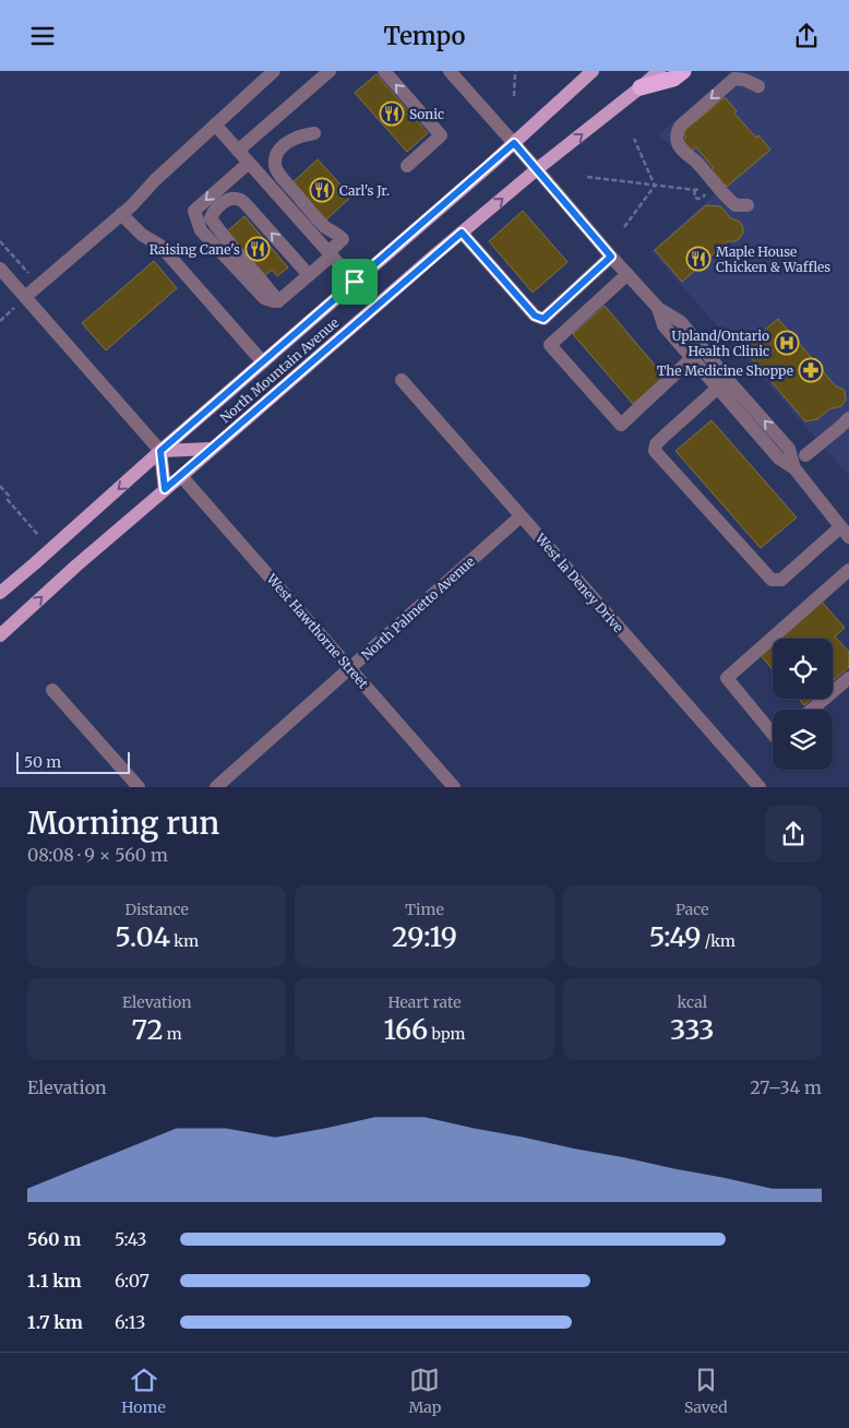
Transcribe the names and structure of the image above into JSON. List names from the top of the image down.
{
  "streets": {
    "main road": ["North Mountain Avenue"],
    "street": ["West la Deney Drive", "North Palmetto Avenue", "West Hawthorne Street"]
  },
  "crossings": [
    ["North Mountain Avenue", "West Hawthorne Street"],
    ["West la Deney Drive", "North Palmetto Avenue"],
    ["North Palmetto Avenue", "West Hawthorne Street"]
  ],
  "places": {
    "restaurant": [
      "Sonic",
      "Carl's Jr.",
      "Raising Cane's",
      "Maple House Chicken & Waffles"
    ],
    "hospital": ["Upland/Ontario Health Clinic"],
    "pharmacy": ["The Medicine Shoppe"]
  },
  "scale_bar": "50 m",
  "page": {
    "header": "Tempo",
    "scale": "50 m",
    "heading": ["Morning run", "08:08 · 9 × 560 m"],
    "stats": [
      ["Distance", "5.04 km"],
      ["Time", "29:19"],
      ["Pace", "5:49 /km"],
      ["Elevation", "72 m"],
      ["Heart rate", "166 bpm"],
      ["kcal", "333"]
    ],
    "chart": ["Elevation", "27–34 m"],
    "list": [
      {
        "name": "560 m",
        "note": "5:43"
      },
      {
        "name": "1.1 km",
        "note": "6:07"
      },
      {
        "name": "1.7 km",
        "note": "6:13"
      }
    ],
    "tabs": ["Home", "Map", "Saved"]
  }
}
